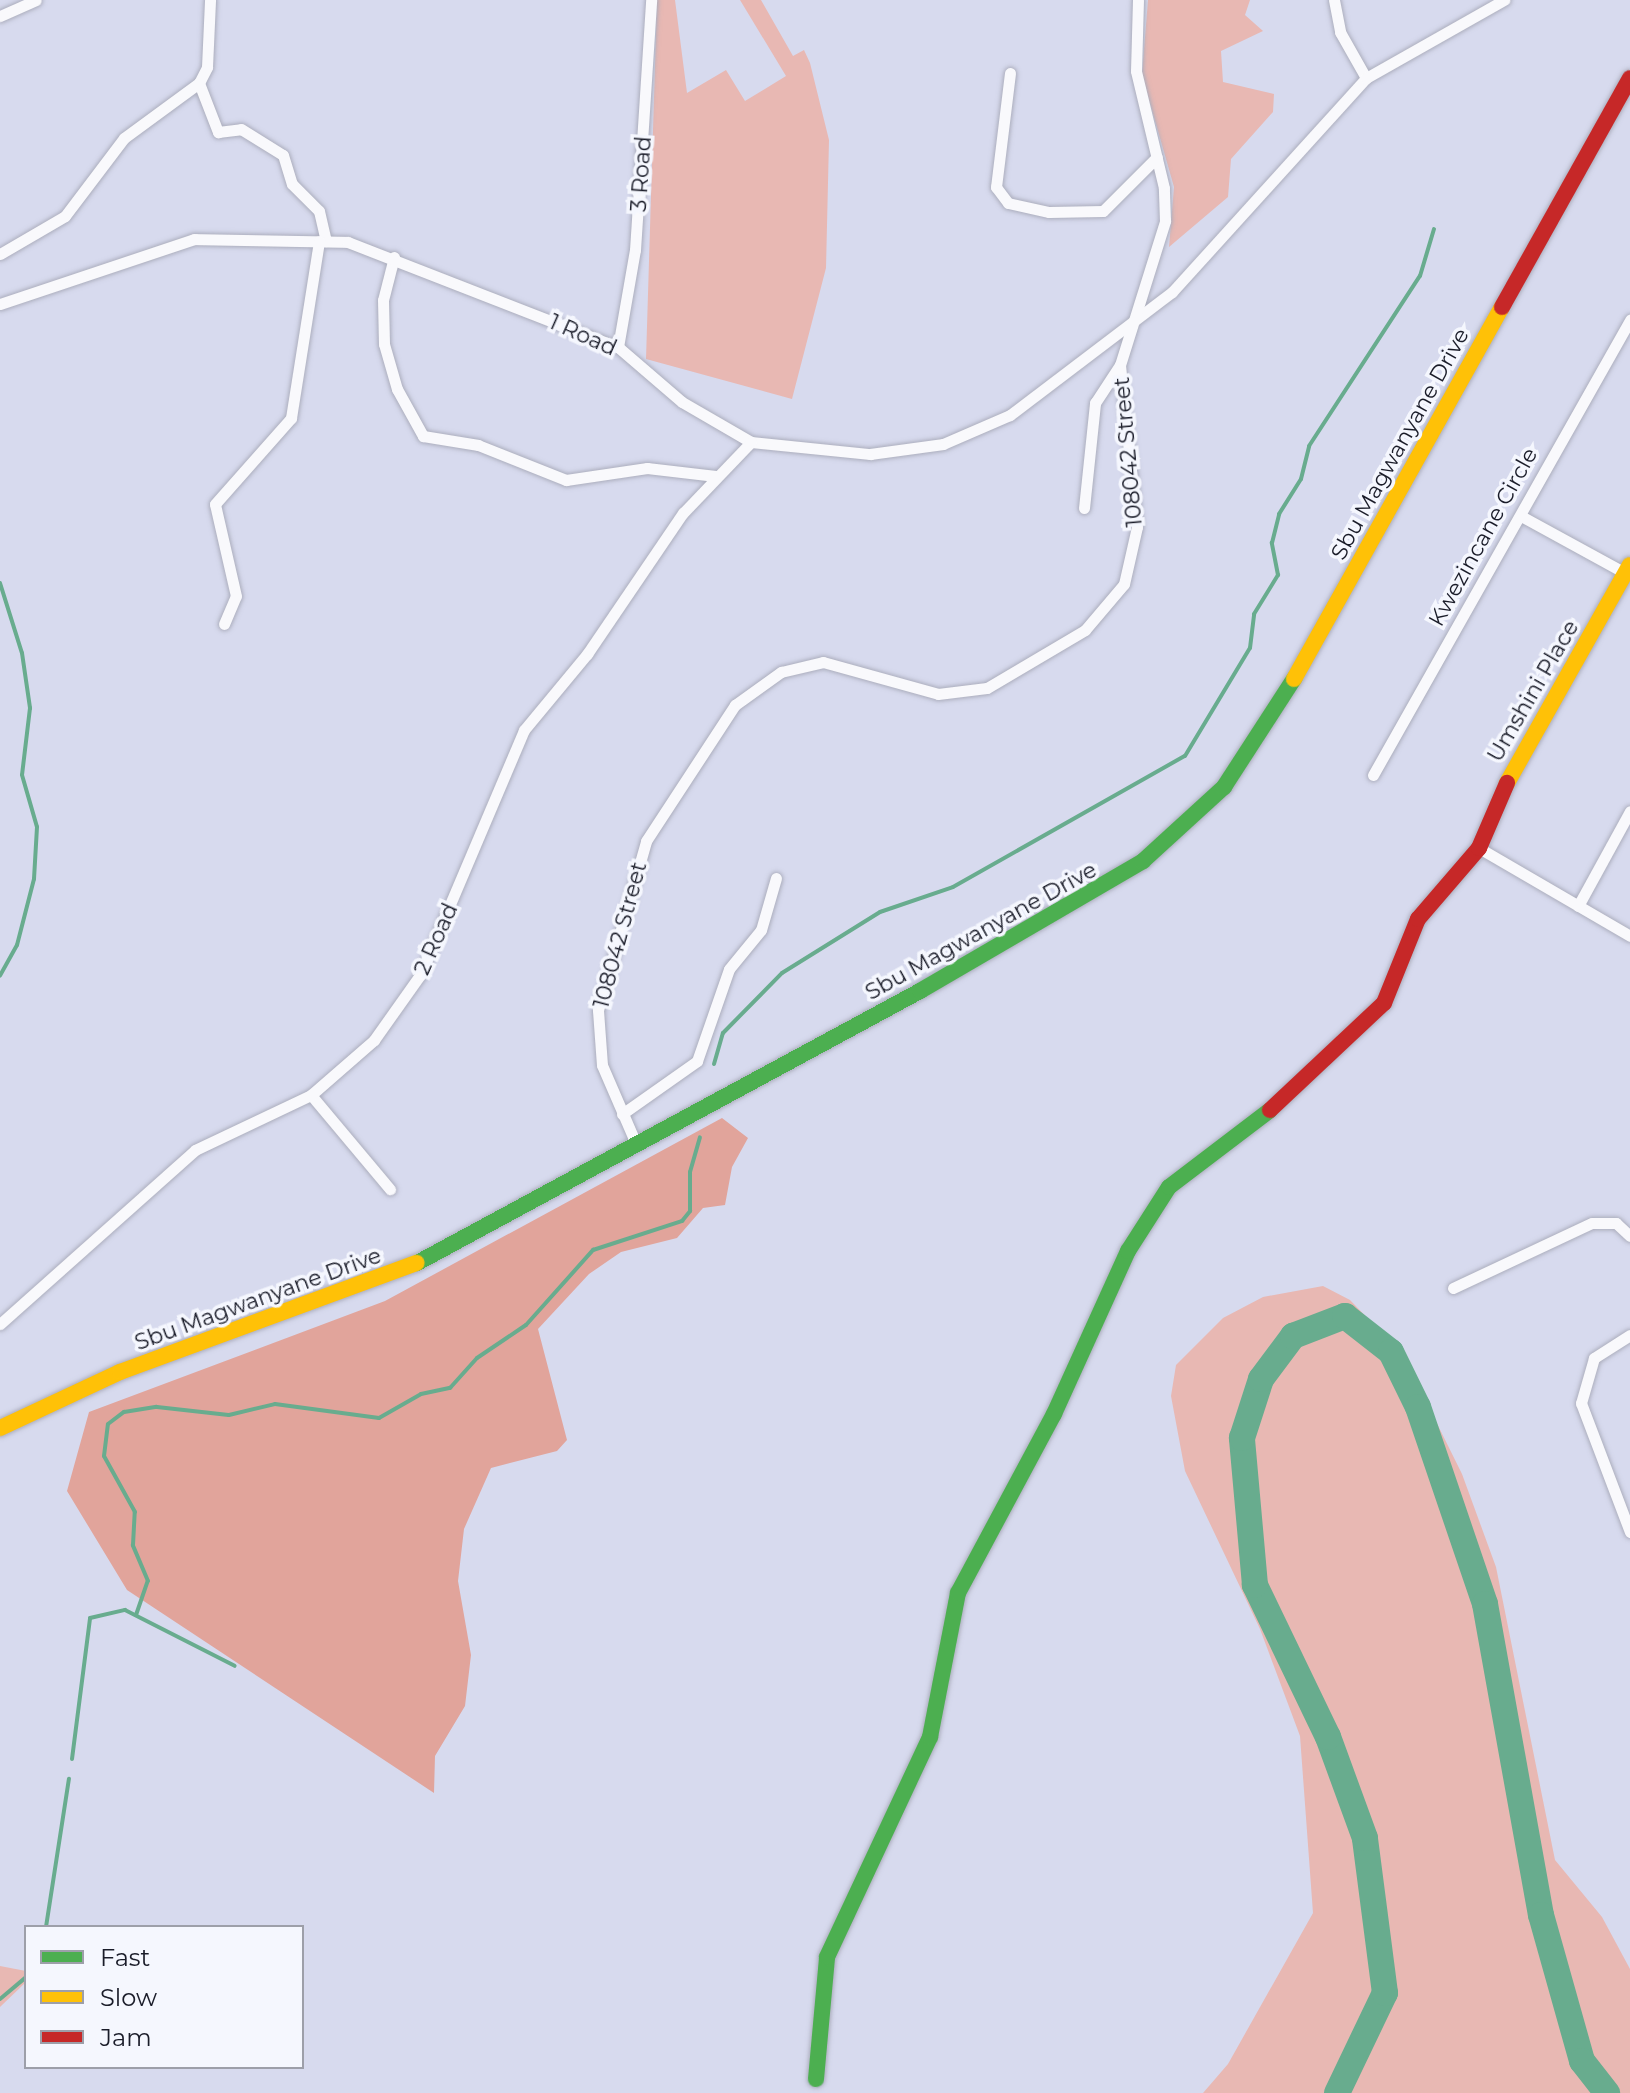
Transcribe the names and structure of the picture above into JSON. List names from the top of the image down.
{
  "streets": {
    "main road": ["Sbu Magwanyane Drive", "Umshini Place"],
    "street": [
      "3 Road",
      "1 Road",
      "108042 Street",
      "Kwezincane Circle",
      "2 Road"
    ]
  },
  "crossings": [
    ["3 Road", "1 Road"],
    ["1 Road", "108042 Street"],
    ["1 Road", "2 Road"],
    ["Sbu Magwanyane Drive", "108042 Street"]
  ],
  "legend": ["Fast", "Slow", "Jam"]
}
